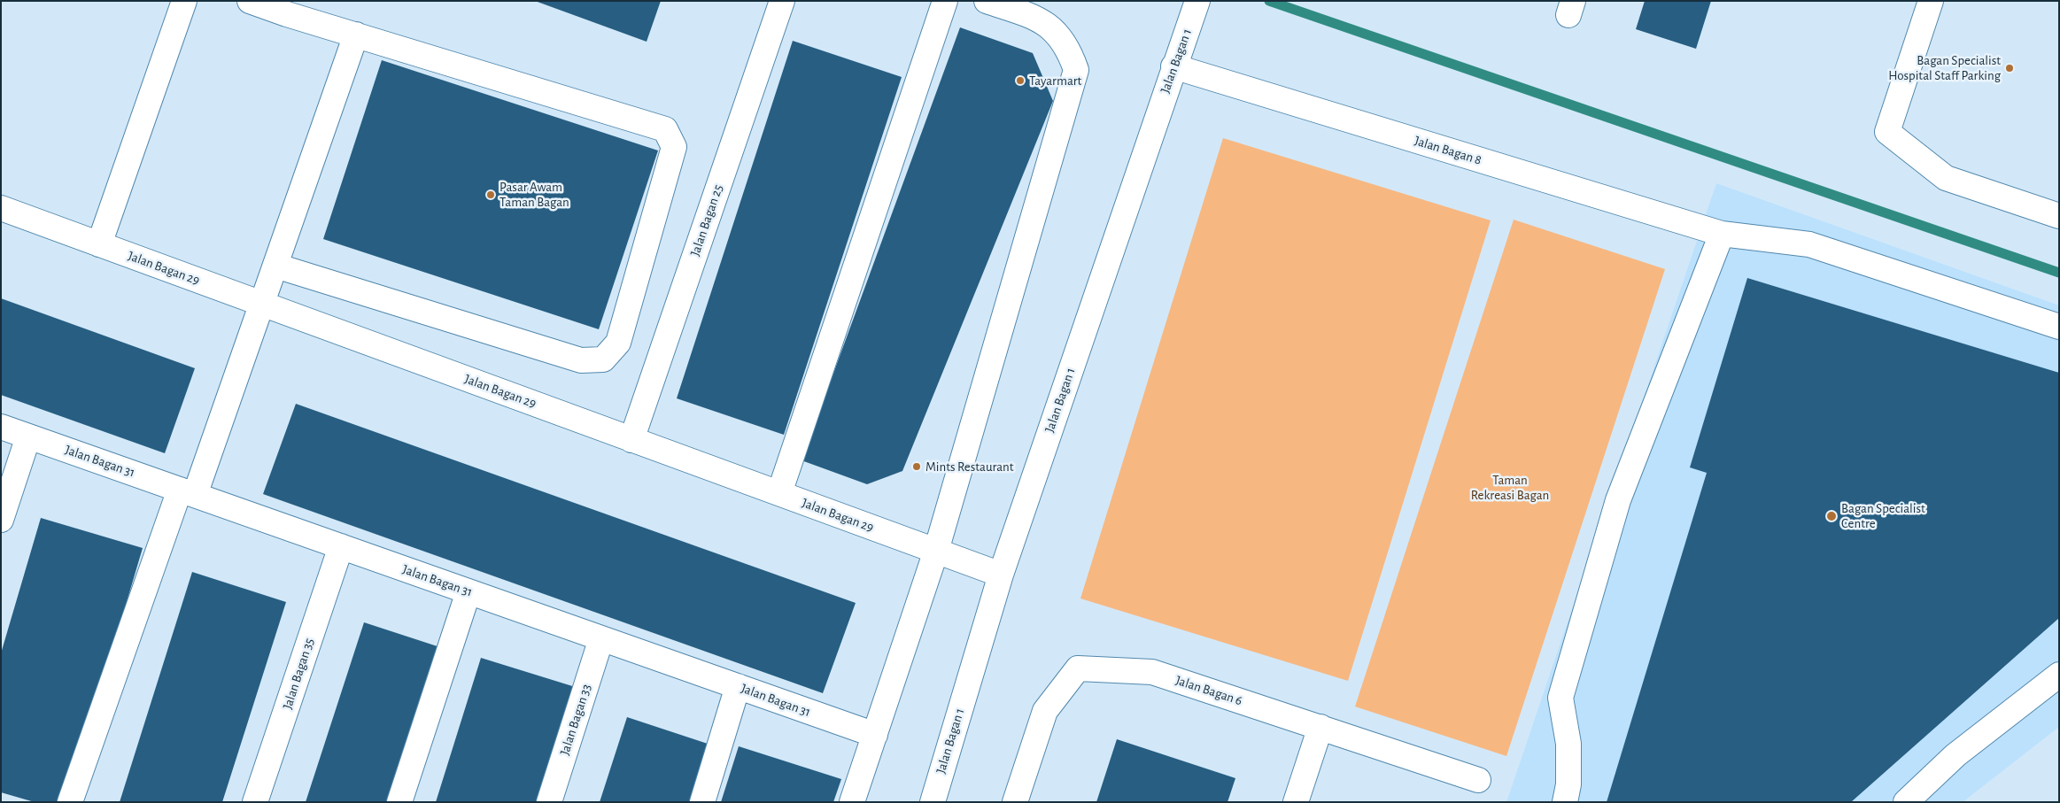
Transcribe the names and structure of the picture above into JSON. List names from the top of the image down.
{
  "streets": {
    "street": [
      "Jalan Bagan 1",
      "Jalan Bagan 8",
      "Jalan Bagan 25",
      "Jalan Bagan 29",
      "Jalan Bagan 31",
      "Jalan Bagan 35",
      "Jalan Bagan 6",
      "Jalan Bagan 33"
    ]
  },
  "crossings": [
    ["Jalan Bagan 1", "Jalan Bagan 8"],
    ["Jalan Bagan 1", "Jalan Bagan 29"],
    ["Jalan Bagan 25", "Jalan Bagan 29"],
    ["Jalan Bagan 31", "Jalan Bagan 35"],
    ["Jalan Bagan 31", "Jalan Bagan 33"]
  ],
  "parks": ["Taman Rekreasi Bagan"],
  "places": [
    "Bagan Specialist Hospital Staff Parking",
    "Tayarmart",
    "Pasar Awam Taman Bagan",
    "Mints Restaurant",
    "Bagan Specialist Centre"
  ]
}
